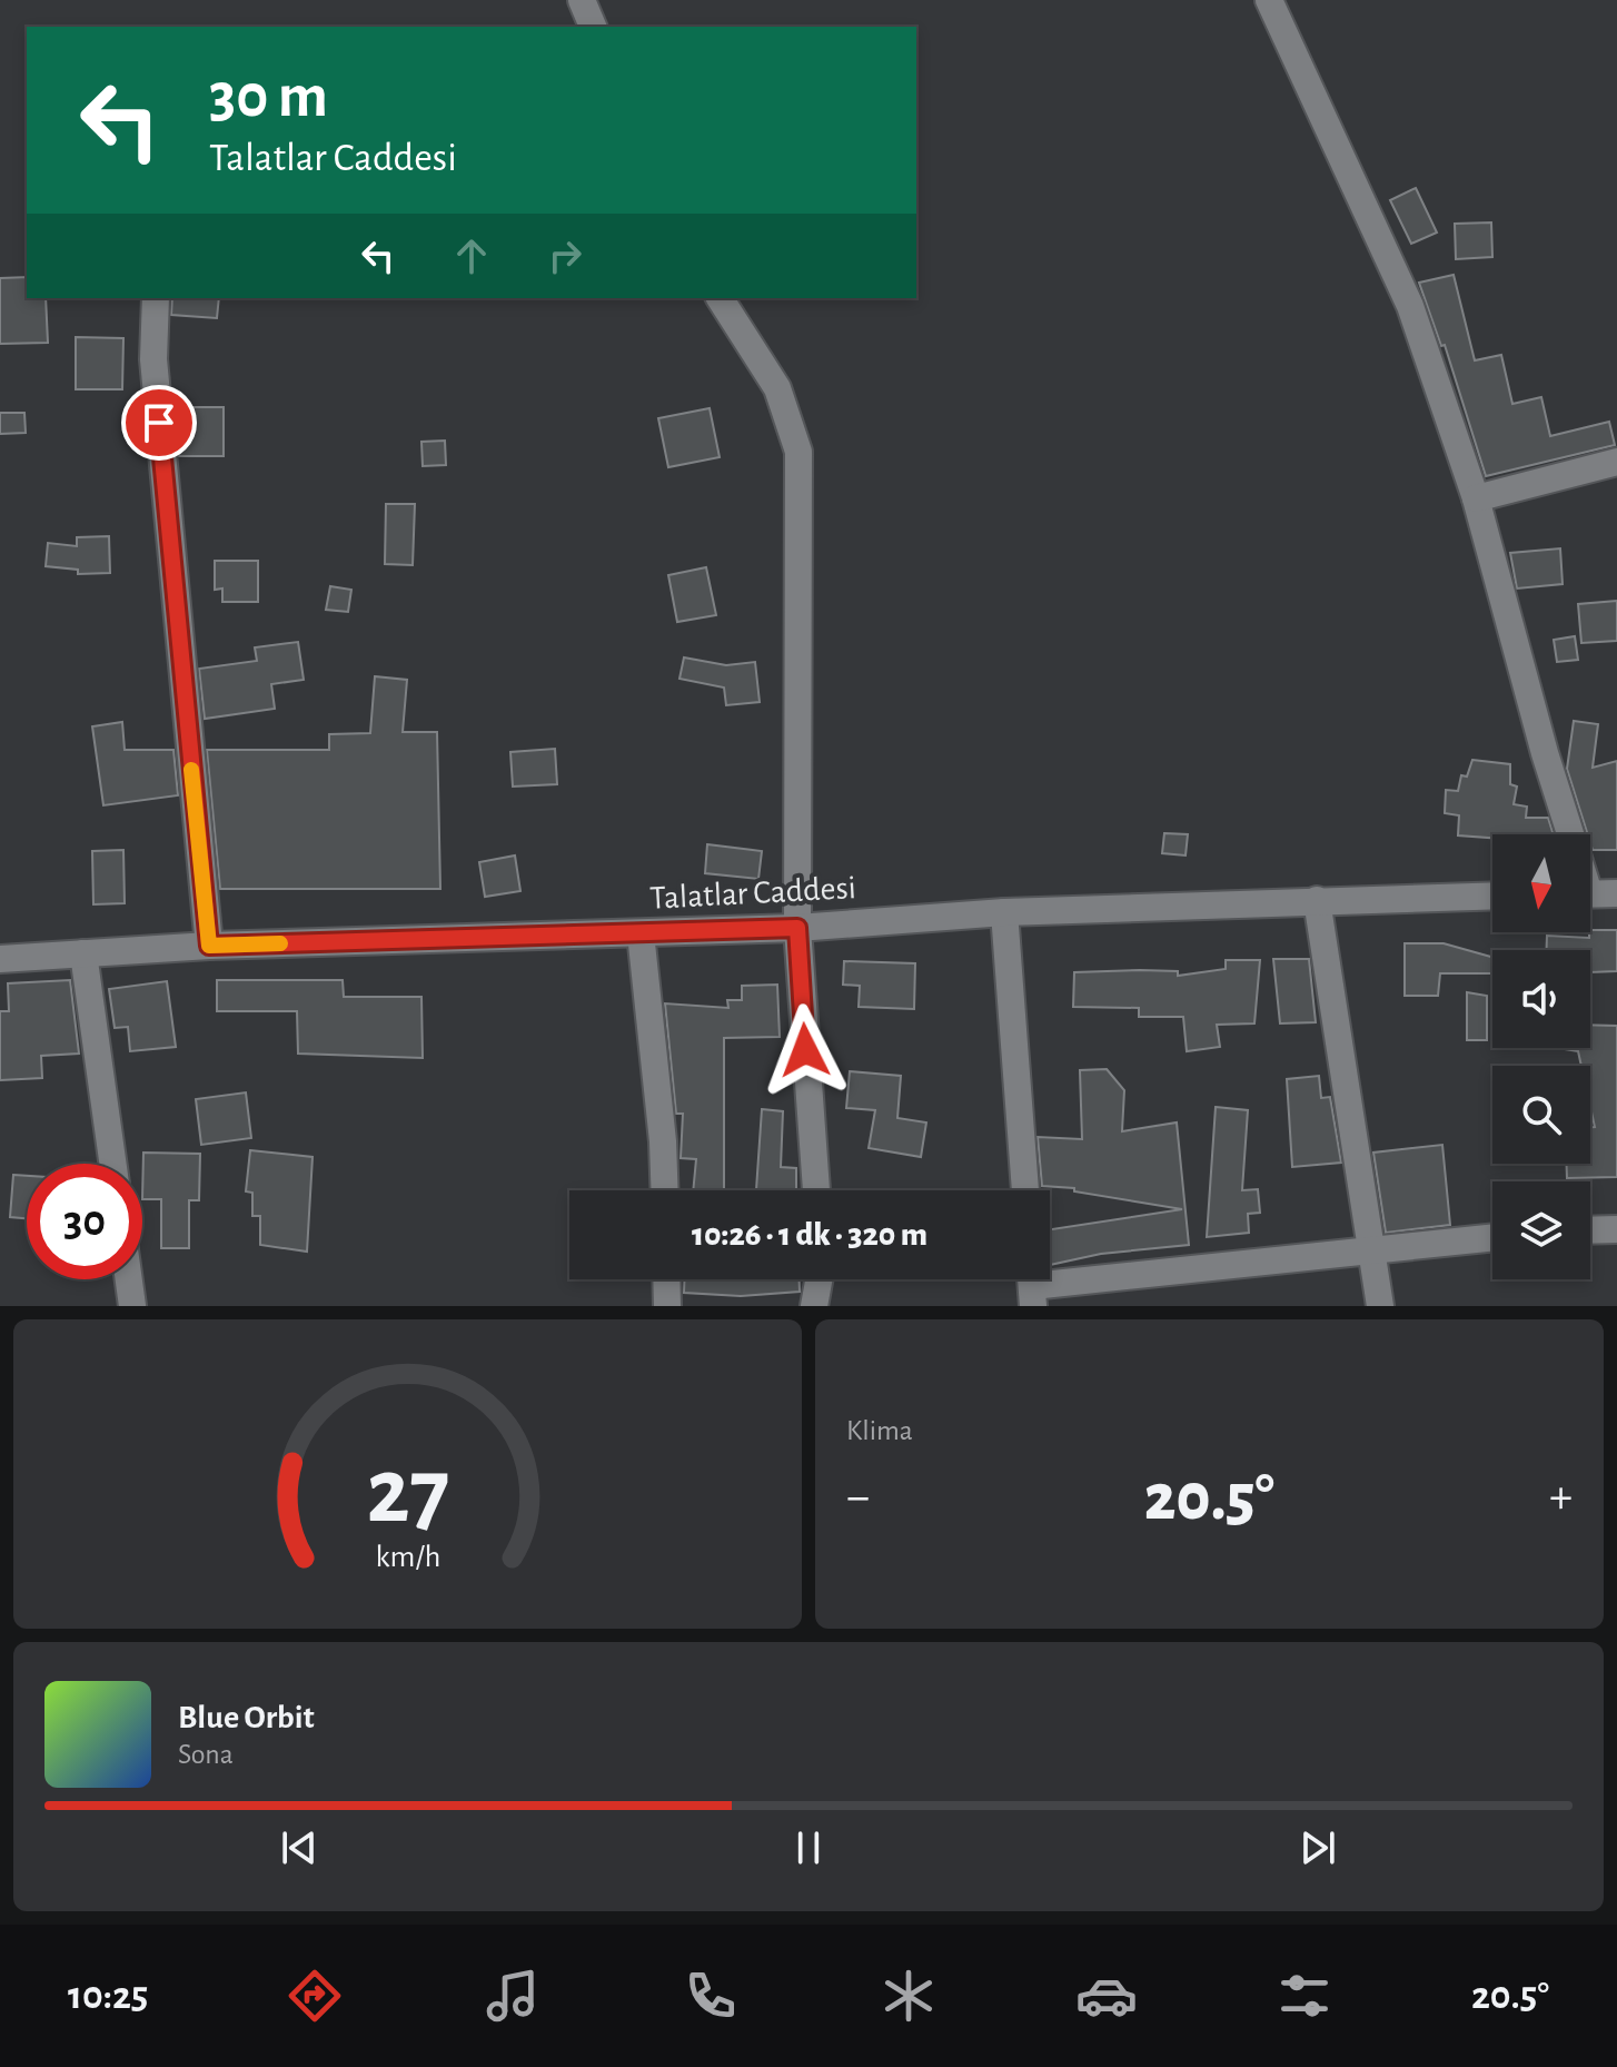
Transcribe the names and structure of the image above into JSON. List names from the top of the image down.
{
  "streets": {
    "street": ["Talatlar Caddesi"]
  },
  "north": "bottom",
  "page": {
    "turn": ["30 m", "Talatlar Caddesi"],
    "limit": "30",
    "trip": "10:26 · 1 dk · 320 m",
    "tile": "Klima",
    "heat": ["−", "20.5°", "+"],
    "song": ["Blue Orbit", "Sona"],
    "tabs": ["10:25", "20.5°"],
    "gauge": ["27", "km/h"]
  }
}
